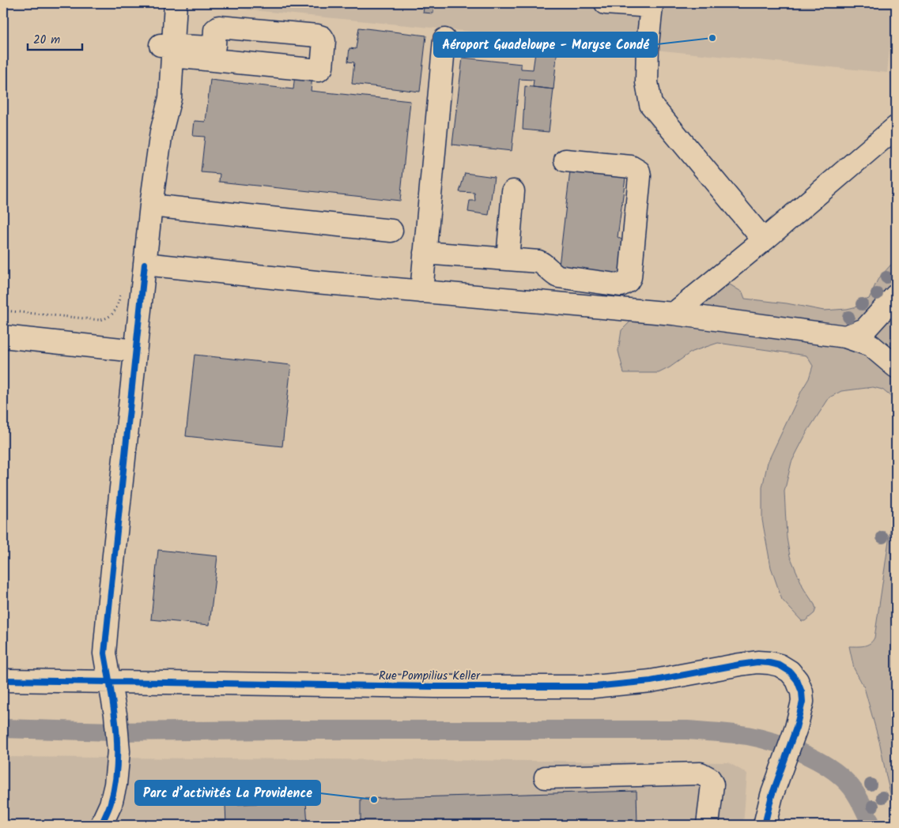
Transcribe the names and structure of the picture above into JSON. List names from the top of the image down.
{
  "streets": {
    "street": ["Rue Pompilius Keller"]
  },
  "places": ["Aéroport Guadeloupe - Maryse Condé", "Parc d’activités La Providence"],
  "scale_bar": "20 m"
}
